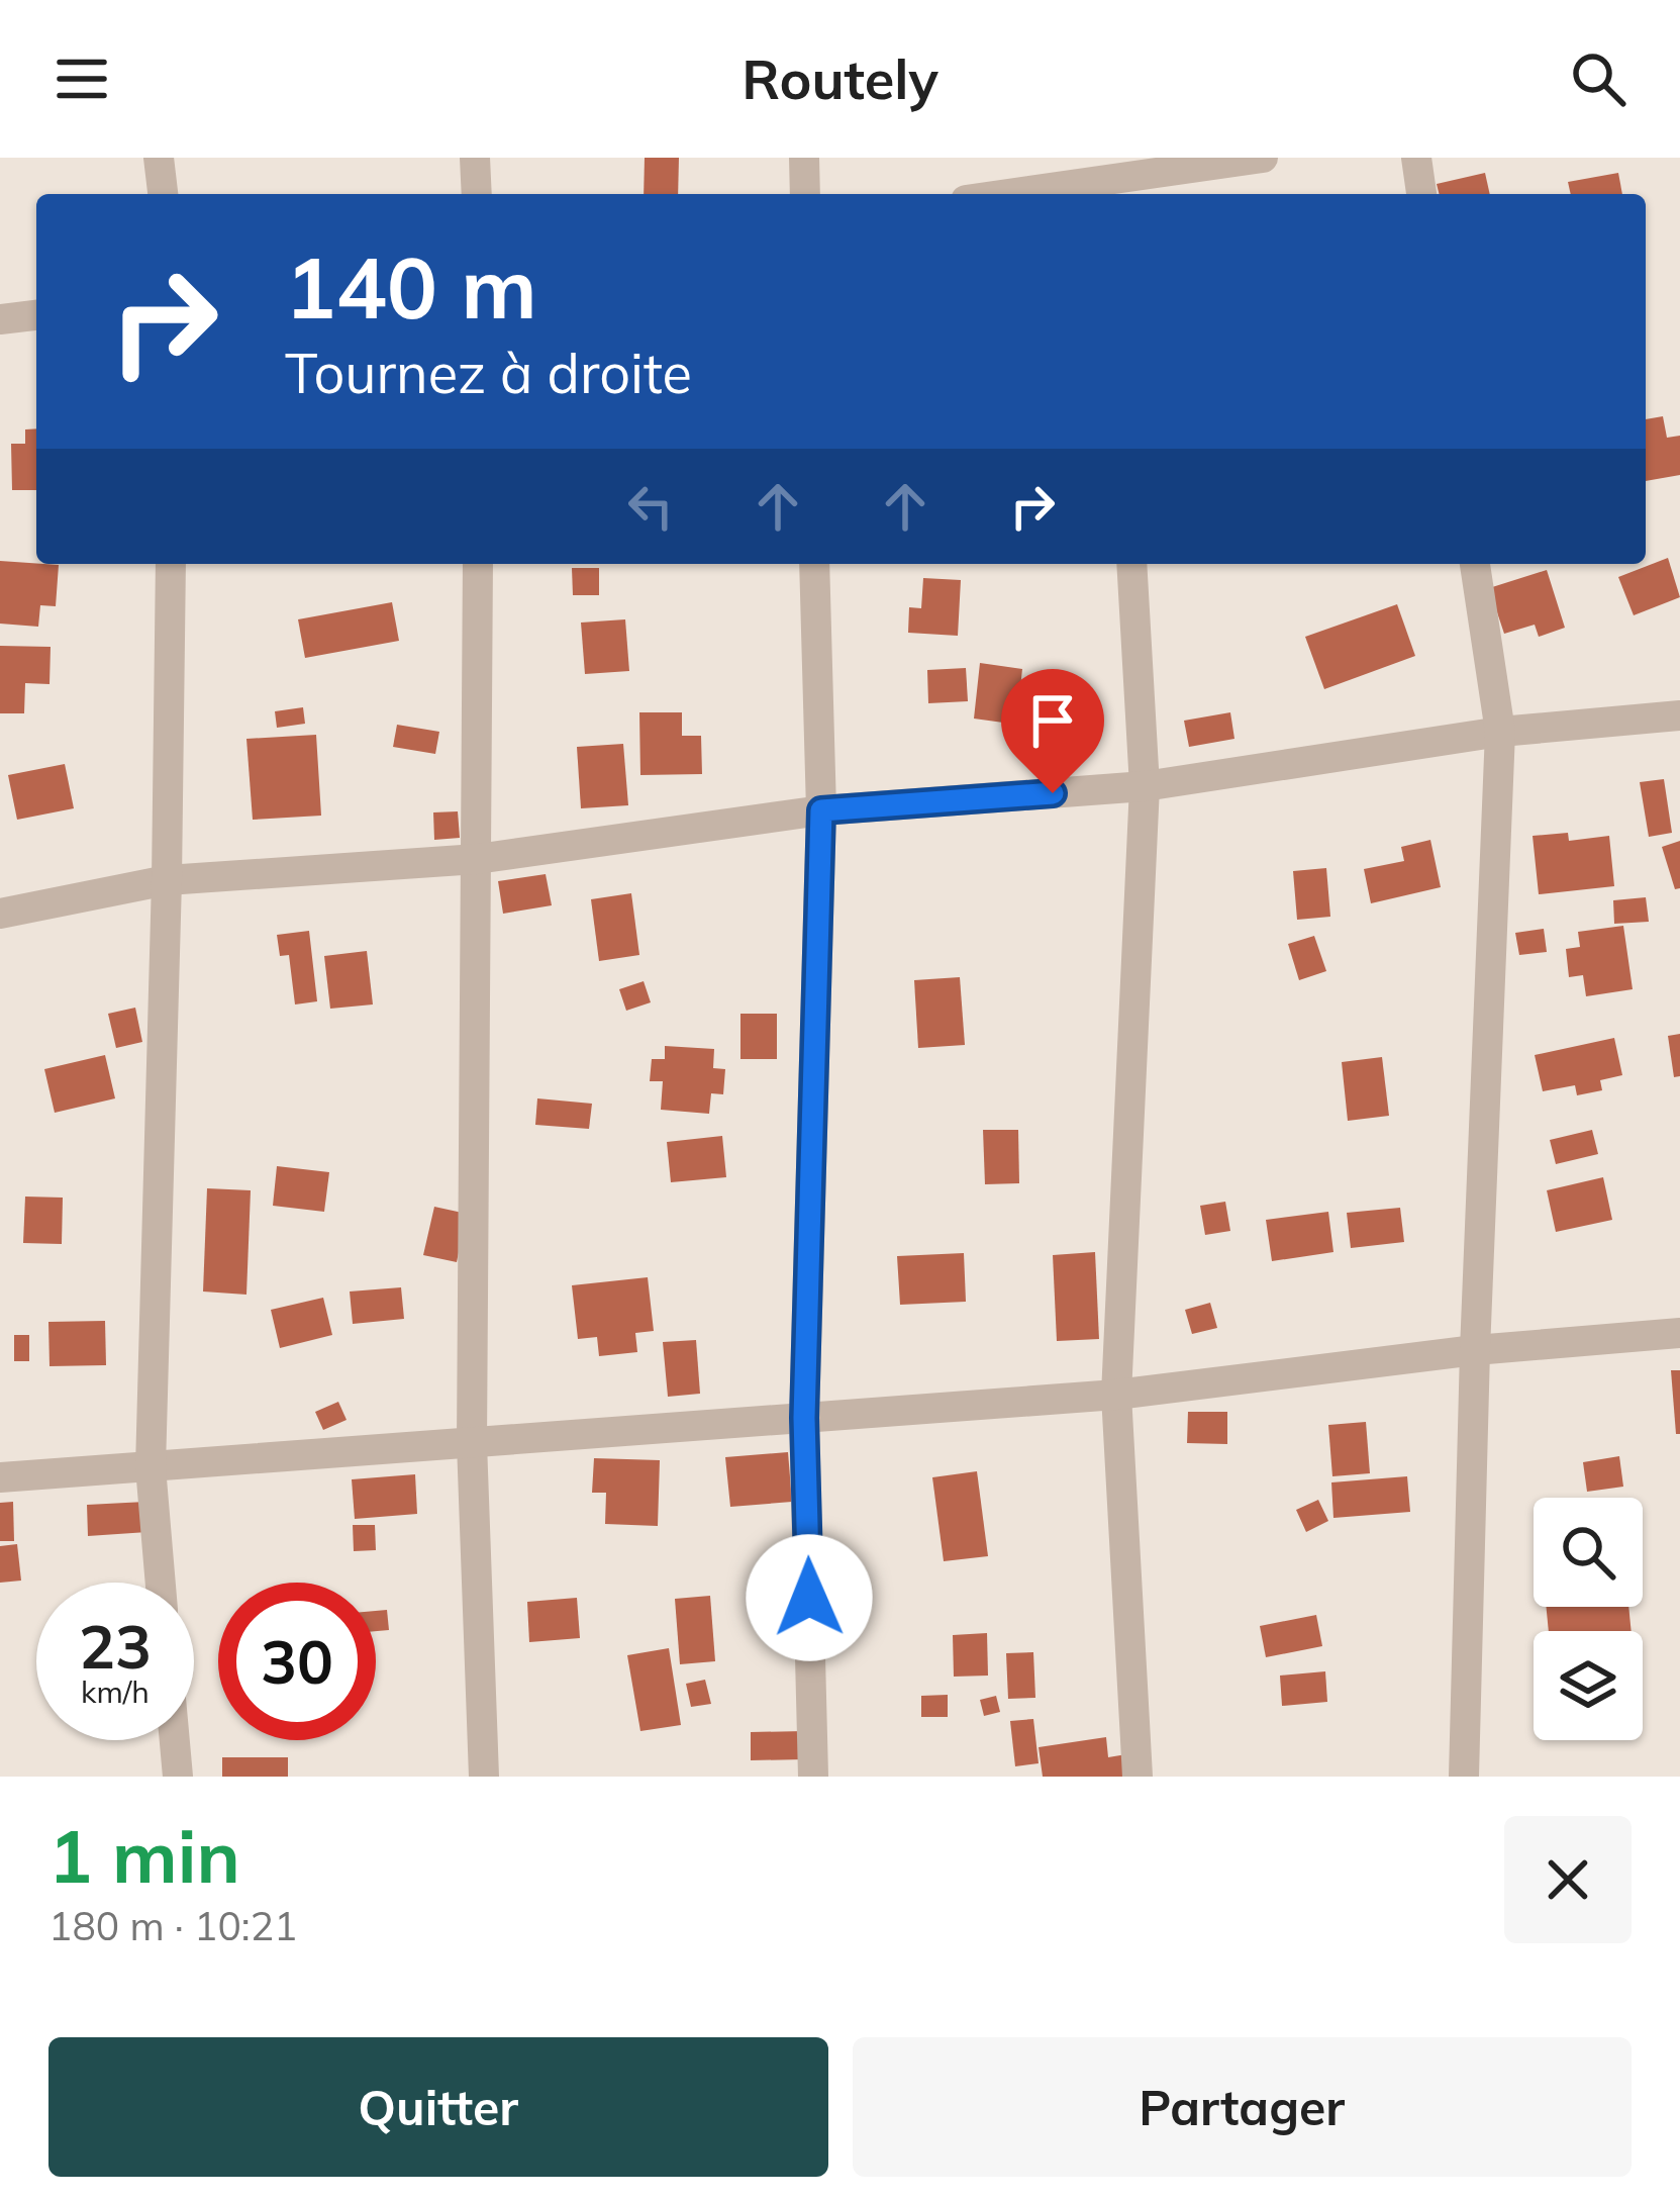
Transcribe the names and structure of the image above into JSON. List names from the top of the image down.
{
  "page": {
    "header": "Routely",
    "turn": ["140 m", "Tournez à droite"],
    "speed": "23 km/h",
    "limit": "30",
    "heading": ["1 min", "180 m · 10:21"],
    "buttons": ["Quitter", "Partager"]
  }
}
